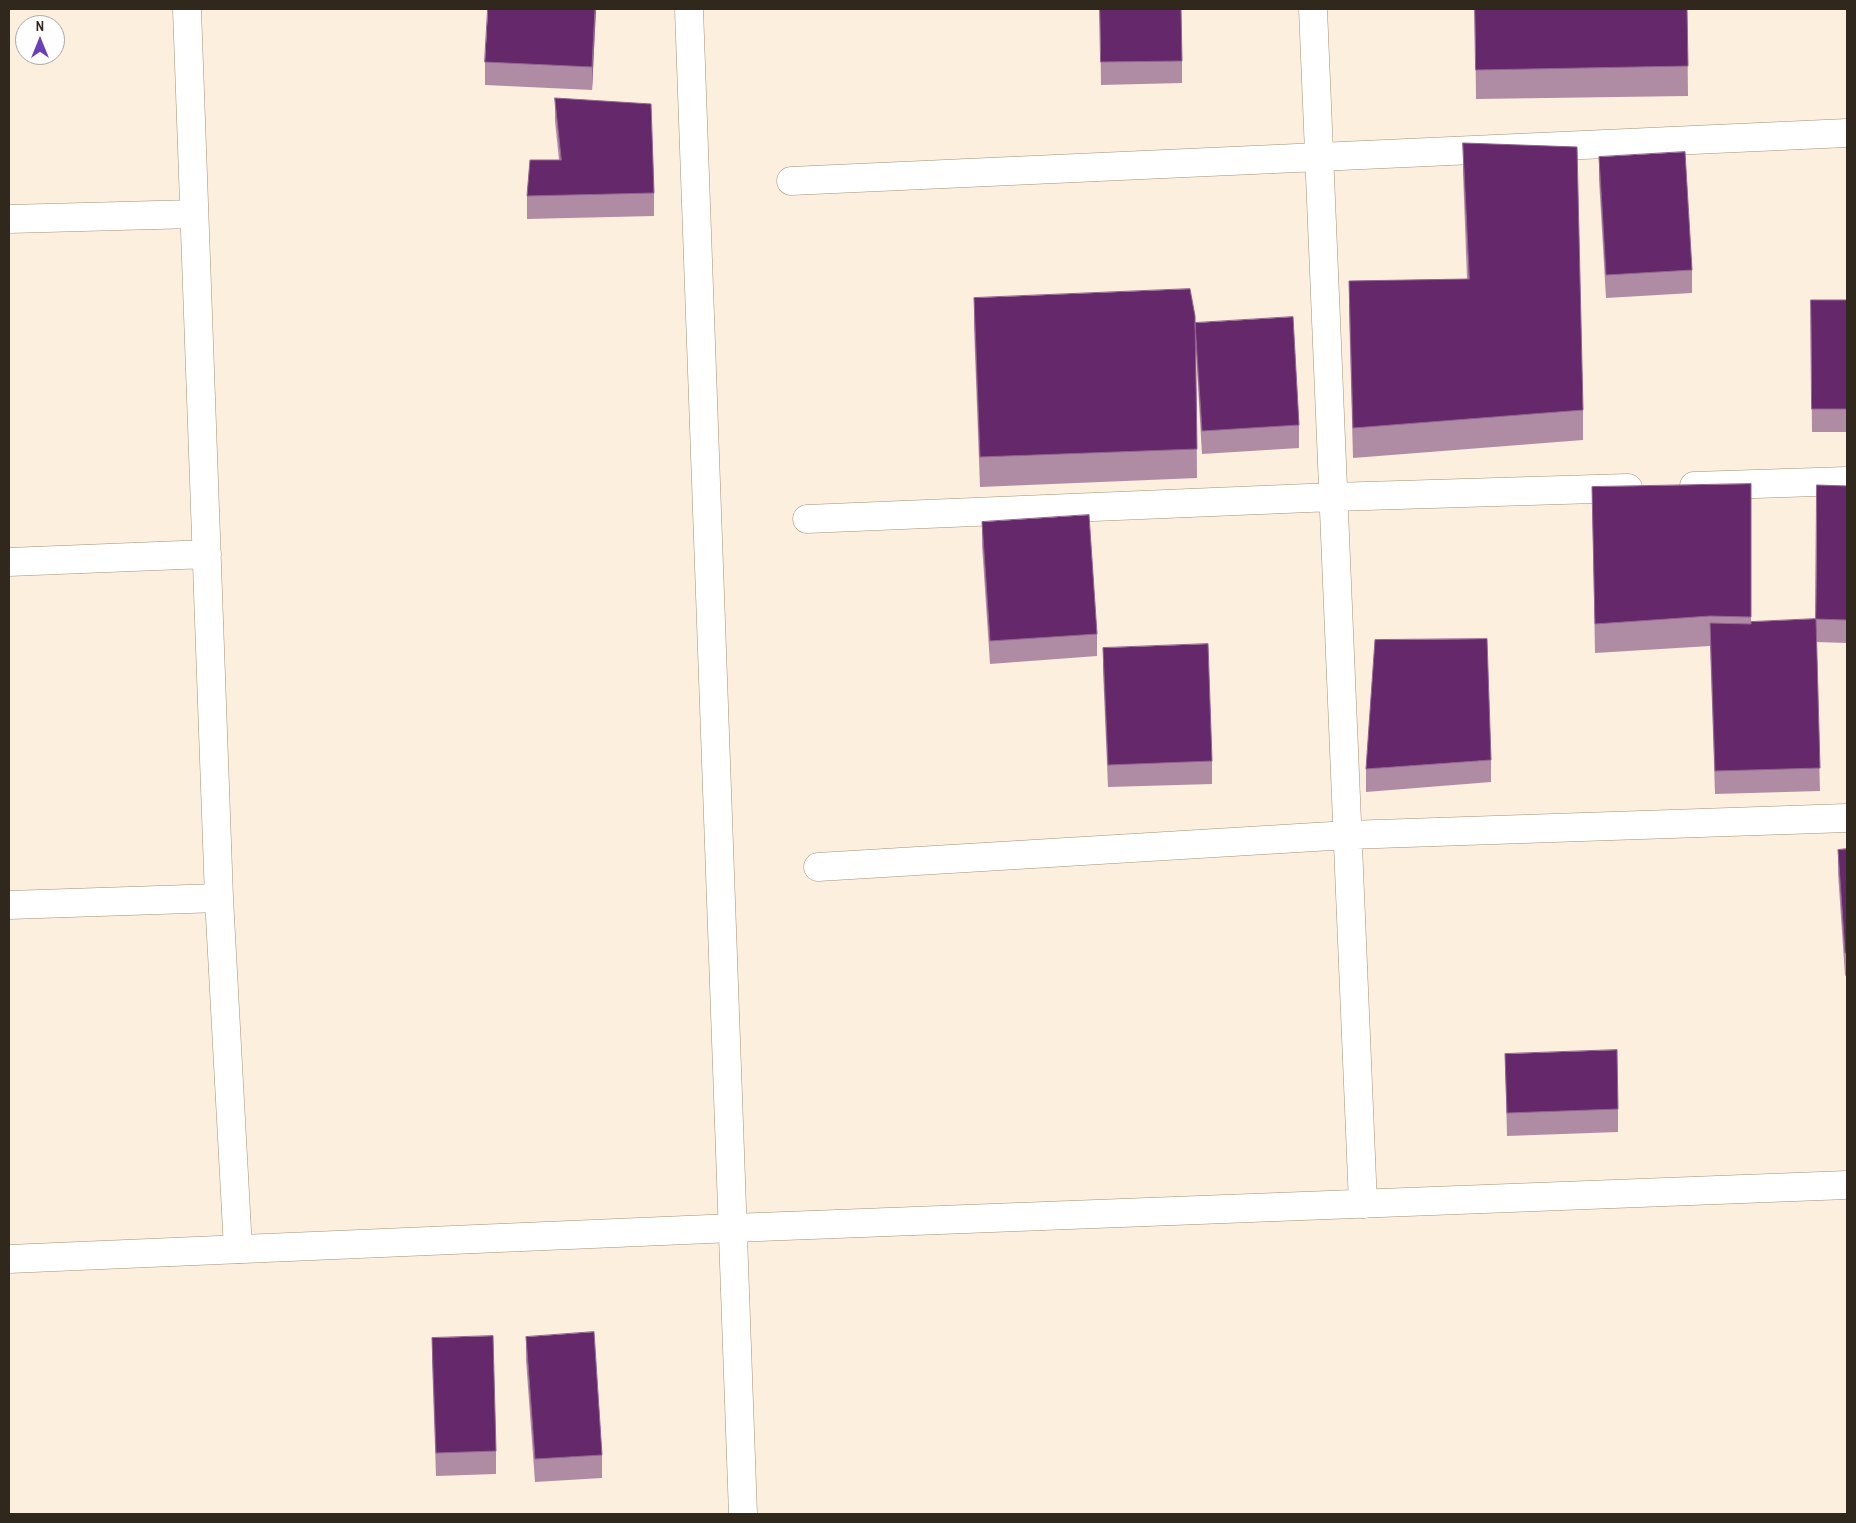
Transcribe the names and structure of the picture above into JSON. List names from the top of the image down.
{
  "north": "top"
}
